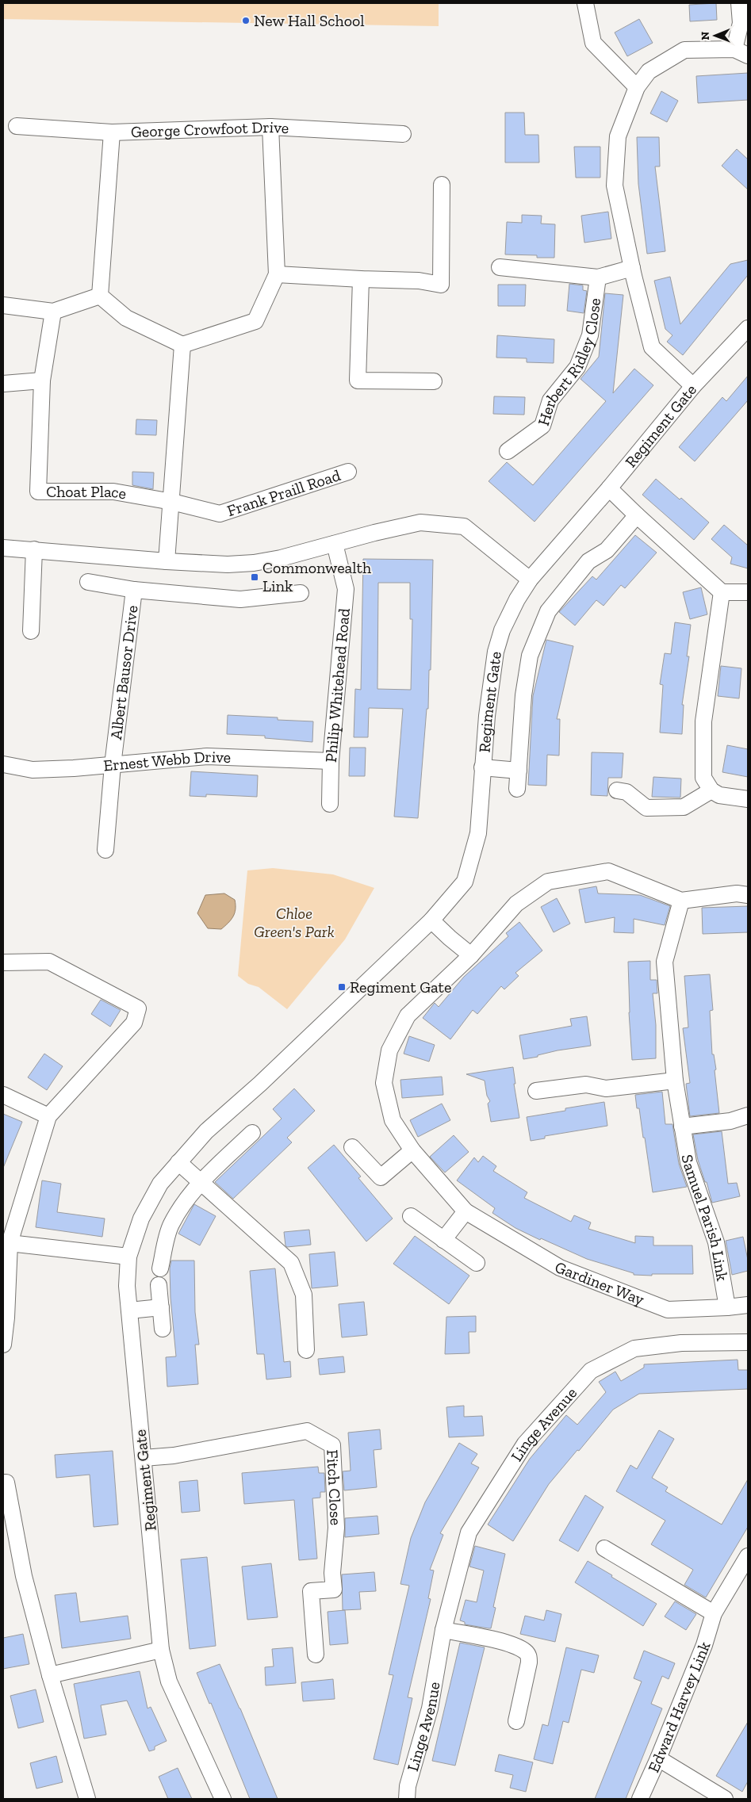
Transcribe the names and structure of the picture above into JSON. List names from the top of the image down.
{
  "streets": {
    "street": [
      "George Crowfoot Drive",
      "Herbert Ridley Close",
      "Regiment Gate",
      "Choat Place",
      "Frank Praill Road",
      "Albert Bausor Drive",
      "Philip Whitehead Road",
      "Ernest Webb Drive",
      "Samuel Parish Link",
      "Gardiner Way",
      "Linge Avenue",
      "Fitch Close",
      "Edward Harvey Link"
    ]
  },
  "crossings": [
    ["Regiment Gate", "Fitch Close"],
    ["Choat Place", "Frank Praill Road"],
    ["Albert Bausor Drive", "Ernest Webb Drive"],
    ["Philip Whitehead Road", "Ernest Webb Drive"],
    ["Samuel Parish Link", "Gardiner Way"]
  ],
  "parks": ["Chloe Green's Park"],
  "places": {
    "other": ["New Hall School"],
    "transit": ["Commonwealth Link", "Regiment Gate"]
  },
  "north": "left"
}
